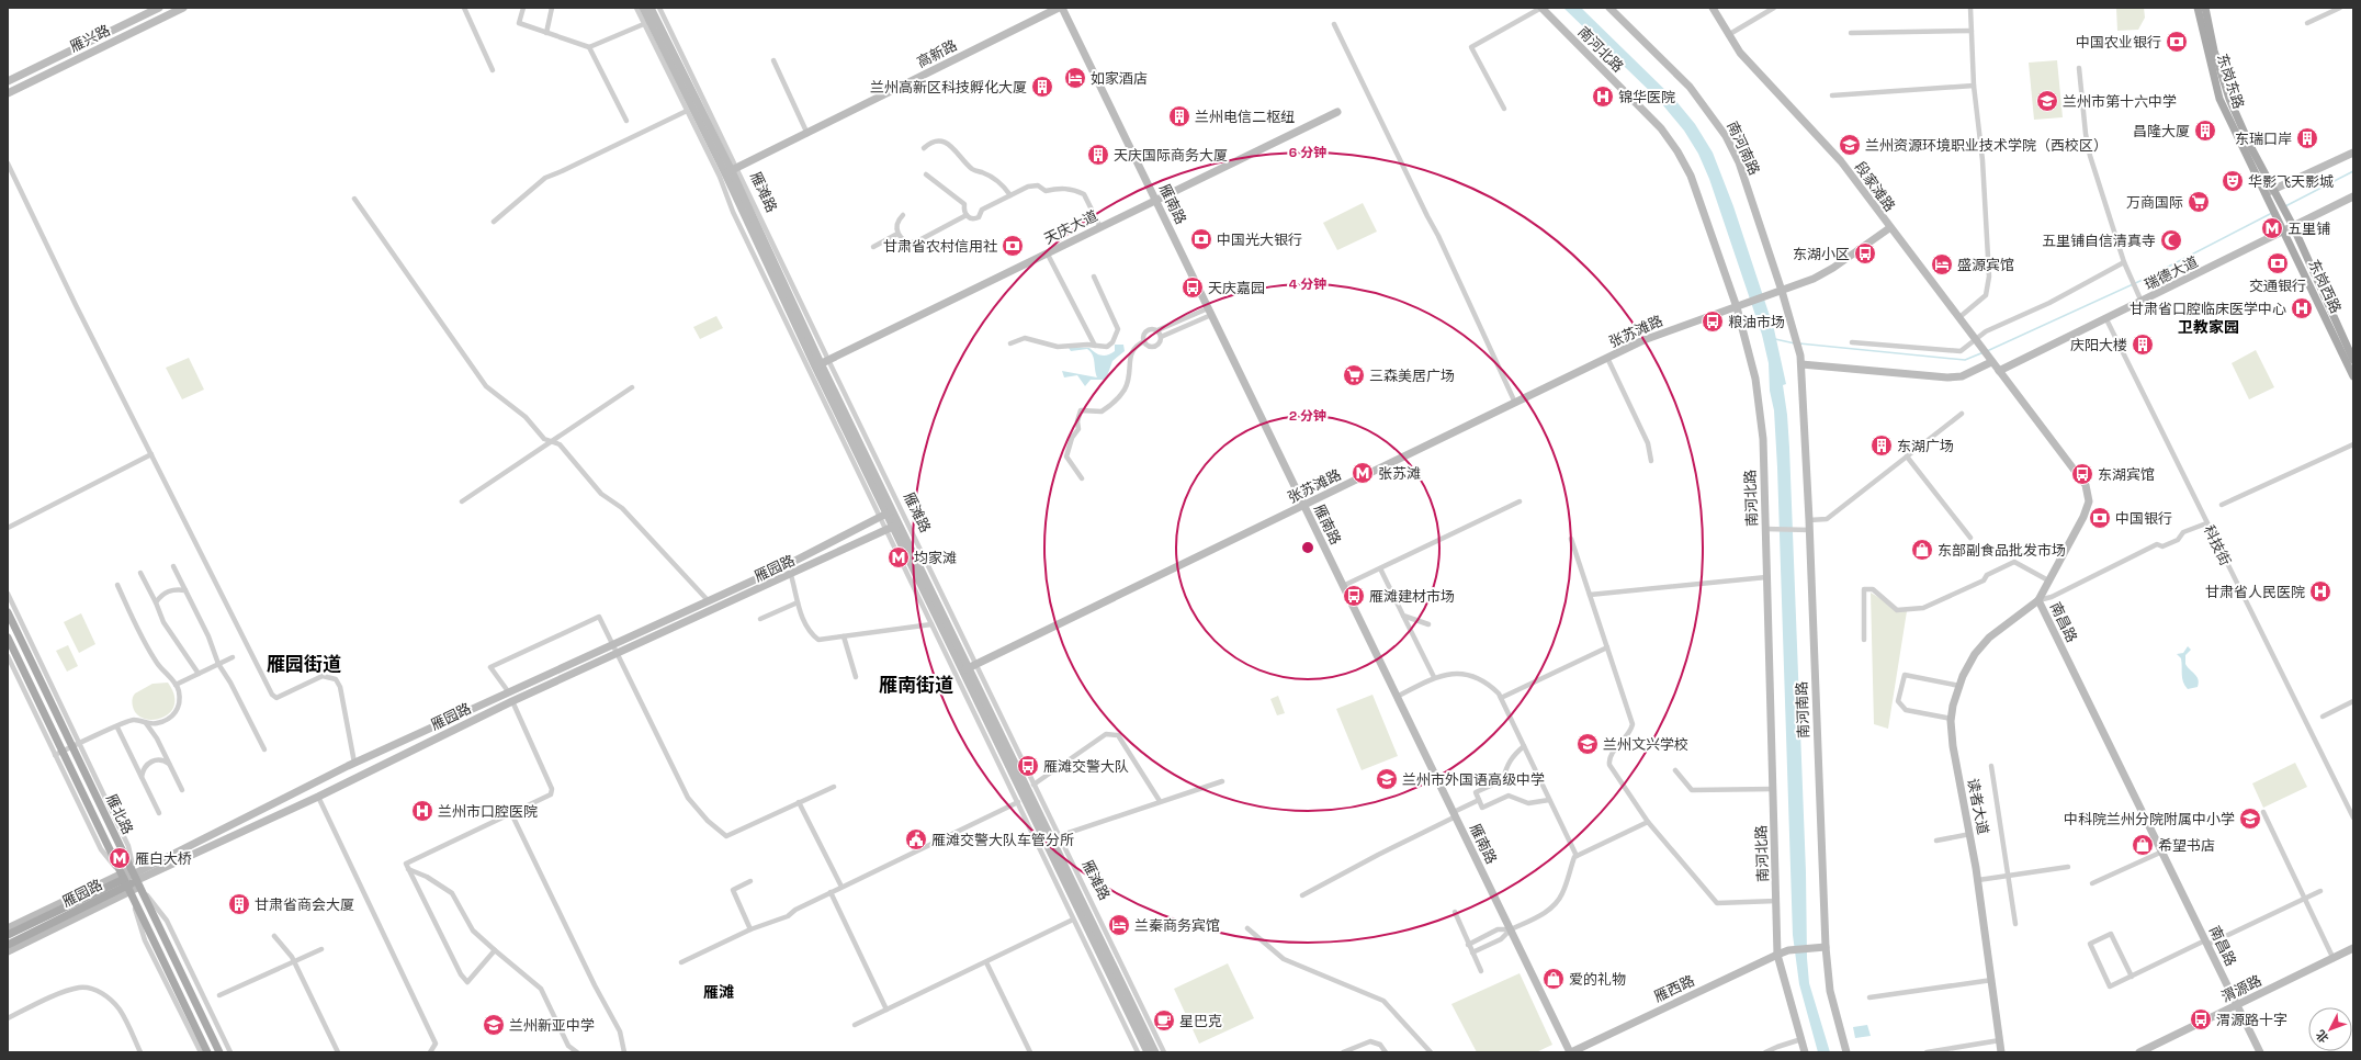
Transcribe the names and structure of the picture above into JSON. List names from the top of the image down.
{
  "streets": {
    "main road": [
      "雁兴路",
      "南河北路",
      "高新路",
      "东岗东路",
      "南河南路",
      "段家滩路",
      "雁滩路",
      "雁南路",
      "天庆大道",
      "瑞德大道",
      "东岗西路",
      "张苏滩路",
      "雁园路",
      "南昌路",
      "读者大道",
      "雁北路",
      "雁西路",
      "渭源路"
    ],
    "street": ["科技街"]
  },
  "crossings": [
    ["南河北路", "张苏滩路"],
    ["南河北路", "雁西路"],
    ["高新路", "雁滩路"],
    ["高新路", "雁南路"],
    ["东岗东路", "瑞德大道"],
    ["东岗东路", "东岗西路"],
    ["南河南路", "张苏滩路"],
    ["南河南路", "雁西路"],
    ["段家滩路", "南昌路"],
    ["雁滩路", "天庆大道"],
    ["雁滩路", "张苏滩路"],
    ["雁滩路", "雁园路"],
    ["雁南路", "天庆大道"],
    ["雁南路", "张苏滩路"],
    ["雁南路", "雁西路"],
    ["瑞德大道", "东岗西路"],
    ["瑞德大道", "科技街"],
    ["瑞德大道", "南昌路"],
    ["雁园路", "雁北路"],
    ["南昌路", "读者大道"],
    ["南昌路", "渭源路"]
  ],
  "districts": [
    "卫教家园",
    "雁园街道",
    "雁南街道",
    "雁滩"
  ],
  "places": {
    "bank": [
      "中国农业银行",
      "中国光大银行",
      "甘肃省农村信用社",
      "交通银行",
      "中国银行"
    ],
    "hotel": ["如家酒店", "盛源宾馆", "兰秦商务宾馆"],
    "building": [
      "兰州高新区科技孵化大厦",
      "兰州电信二枢纽",
      "昌隆大厦",
      "东瑞口岸",
      "天庆国际商务大厦",
      "庆阳大楼",
      "东湖广场",
      "甘肃省商会大厦"
    ],
    "hospital": [
      "锦华医院",
      "甘肃省口腔临床医学中心",
      "甘肃省人民医院",
      "兰州市口腔医院"
    ],
    "school or university": [
      "兰州市第十六中学",
      "兰州资源环境职业技术学院（西校区）",
      "兰州文兴学校",
      "兰州市外国语高级中学",
      "中科院兰州分院附属中小学",
      "兰州新亚中学"
    ],
    "theatre": ["华影飞天影城"],
    "supermarket": ["万商国际", "三森美居广场"],
    "metro station": [
      "五里铺",
      "张苏滩",
      "均家滩",
      "雁白大桥"
    ],
    "mosque": ["五里铺自信清真寺"],
    "bus stop": [
      "东湖小区",
      "天庆嘉园",
      "粮油市场",
      "东湖宾馆",
      "雁滩建材市场",
      "雁滩交警大队",
      "渭源路十字"
    ],
    "shop": ["东部副食品批发市场", "希望书店", "爱的礼物"],
    "public building": ["雁滩交警大队车管分所"],
    "cafe": ["星巴克"]
  },
  "north": "bottom left",
  "rings": ["6 分钟", "4 分钟", "2 分钟"]
}
